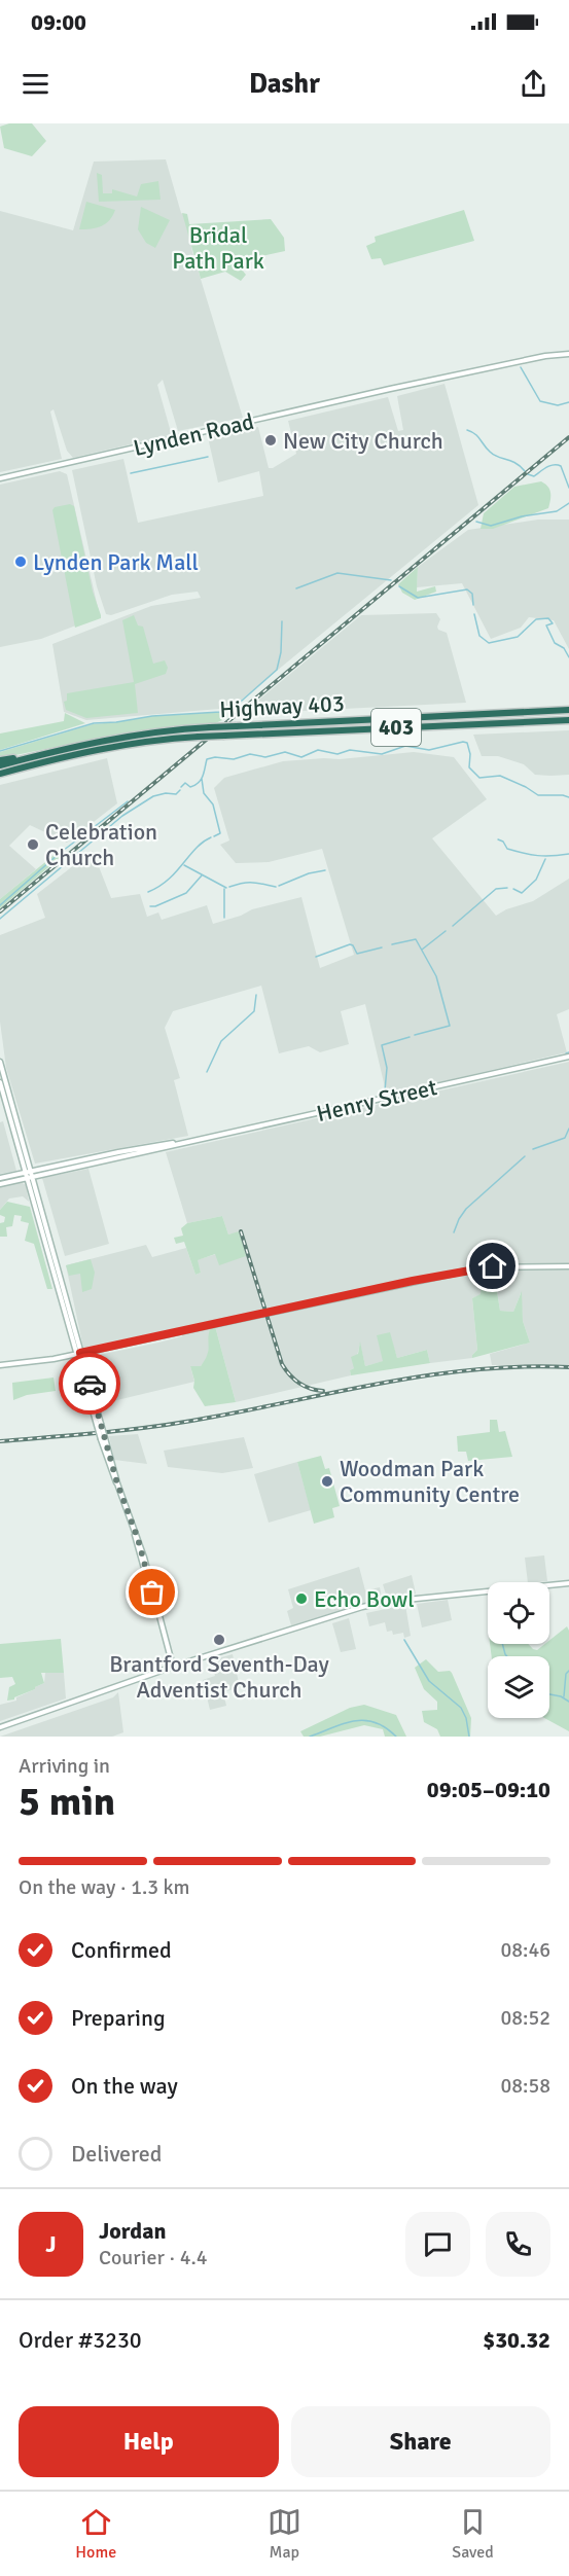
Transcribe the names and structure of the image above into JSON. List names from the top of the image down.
{
  "streets": {
    "highway": ["Highway 403", "403"],
    "main road": ["Lynden Road", "Henry Street"]
  },
  "parks": ["Bridal Path Park"],
  "places": [
    "New City Church",
    "Lynden Park Mall",
    "Celebration Church",
    "Woodman Park Community Centre",
    "Echo Bowl",
    "Brantford Seventh-Day Adventist Church"
  ],
  "page": {
    "status": "09:00",
    "header": "Dashr",
    "heading": ["5 min", "Arriving in", "09:05–09:10"],
    "panel": [
      "Jordan",
      "Courier · 4.4",
      "Order #3230",
      "$30.32"
    ],
    "bar": "On the way · 1.3 km",
    "list": [
      ["Confirmed", "08:46"],
      ["Preparing", "08:52"],
      ["On the way", "08:58"],
      "Delivered"
    ],
    "round": "J",
    "buttons": ["Help", "Share"],
    "tabs": ["Home", "Map", "Saved"]
  }
}
